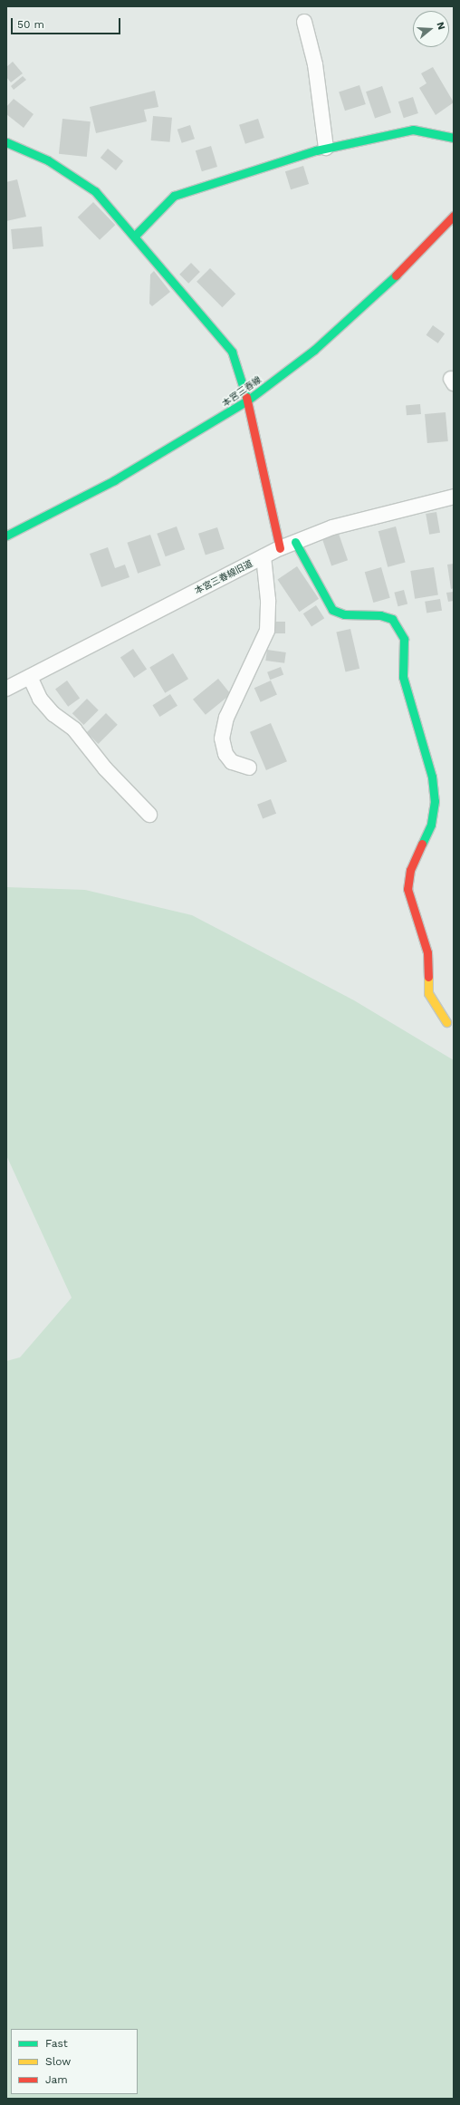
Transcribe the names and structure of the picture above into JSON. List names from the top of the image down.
{
  "streets": {
    "street": ["本宮三春線", "本宮三春線旧道"]
  },
  "legend": ["Fast", "Slow", "Jam"],
  "scale_bar": "50 m",
  "north": "right"
}
